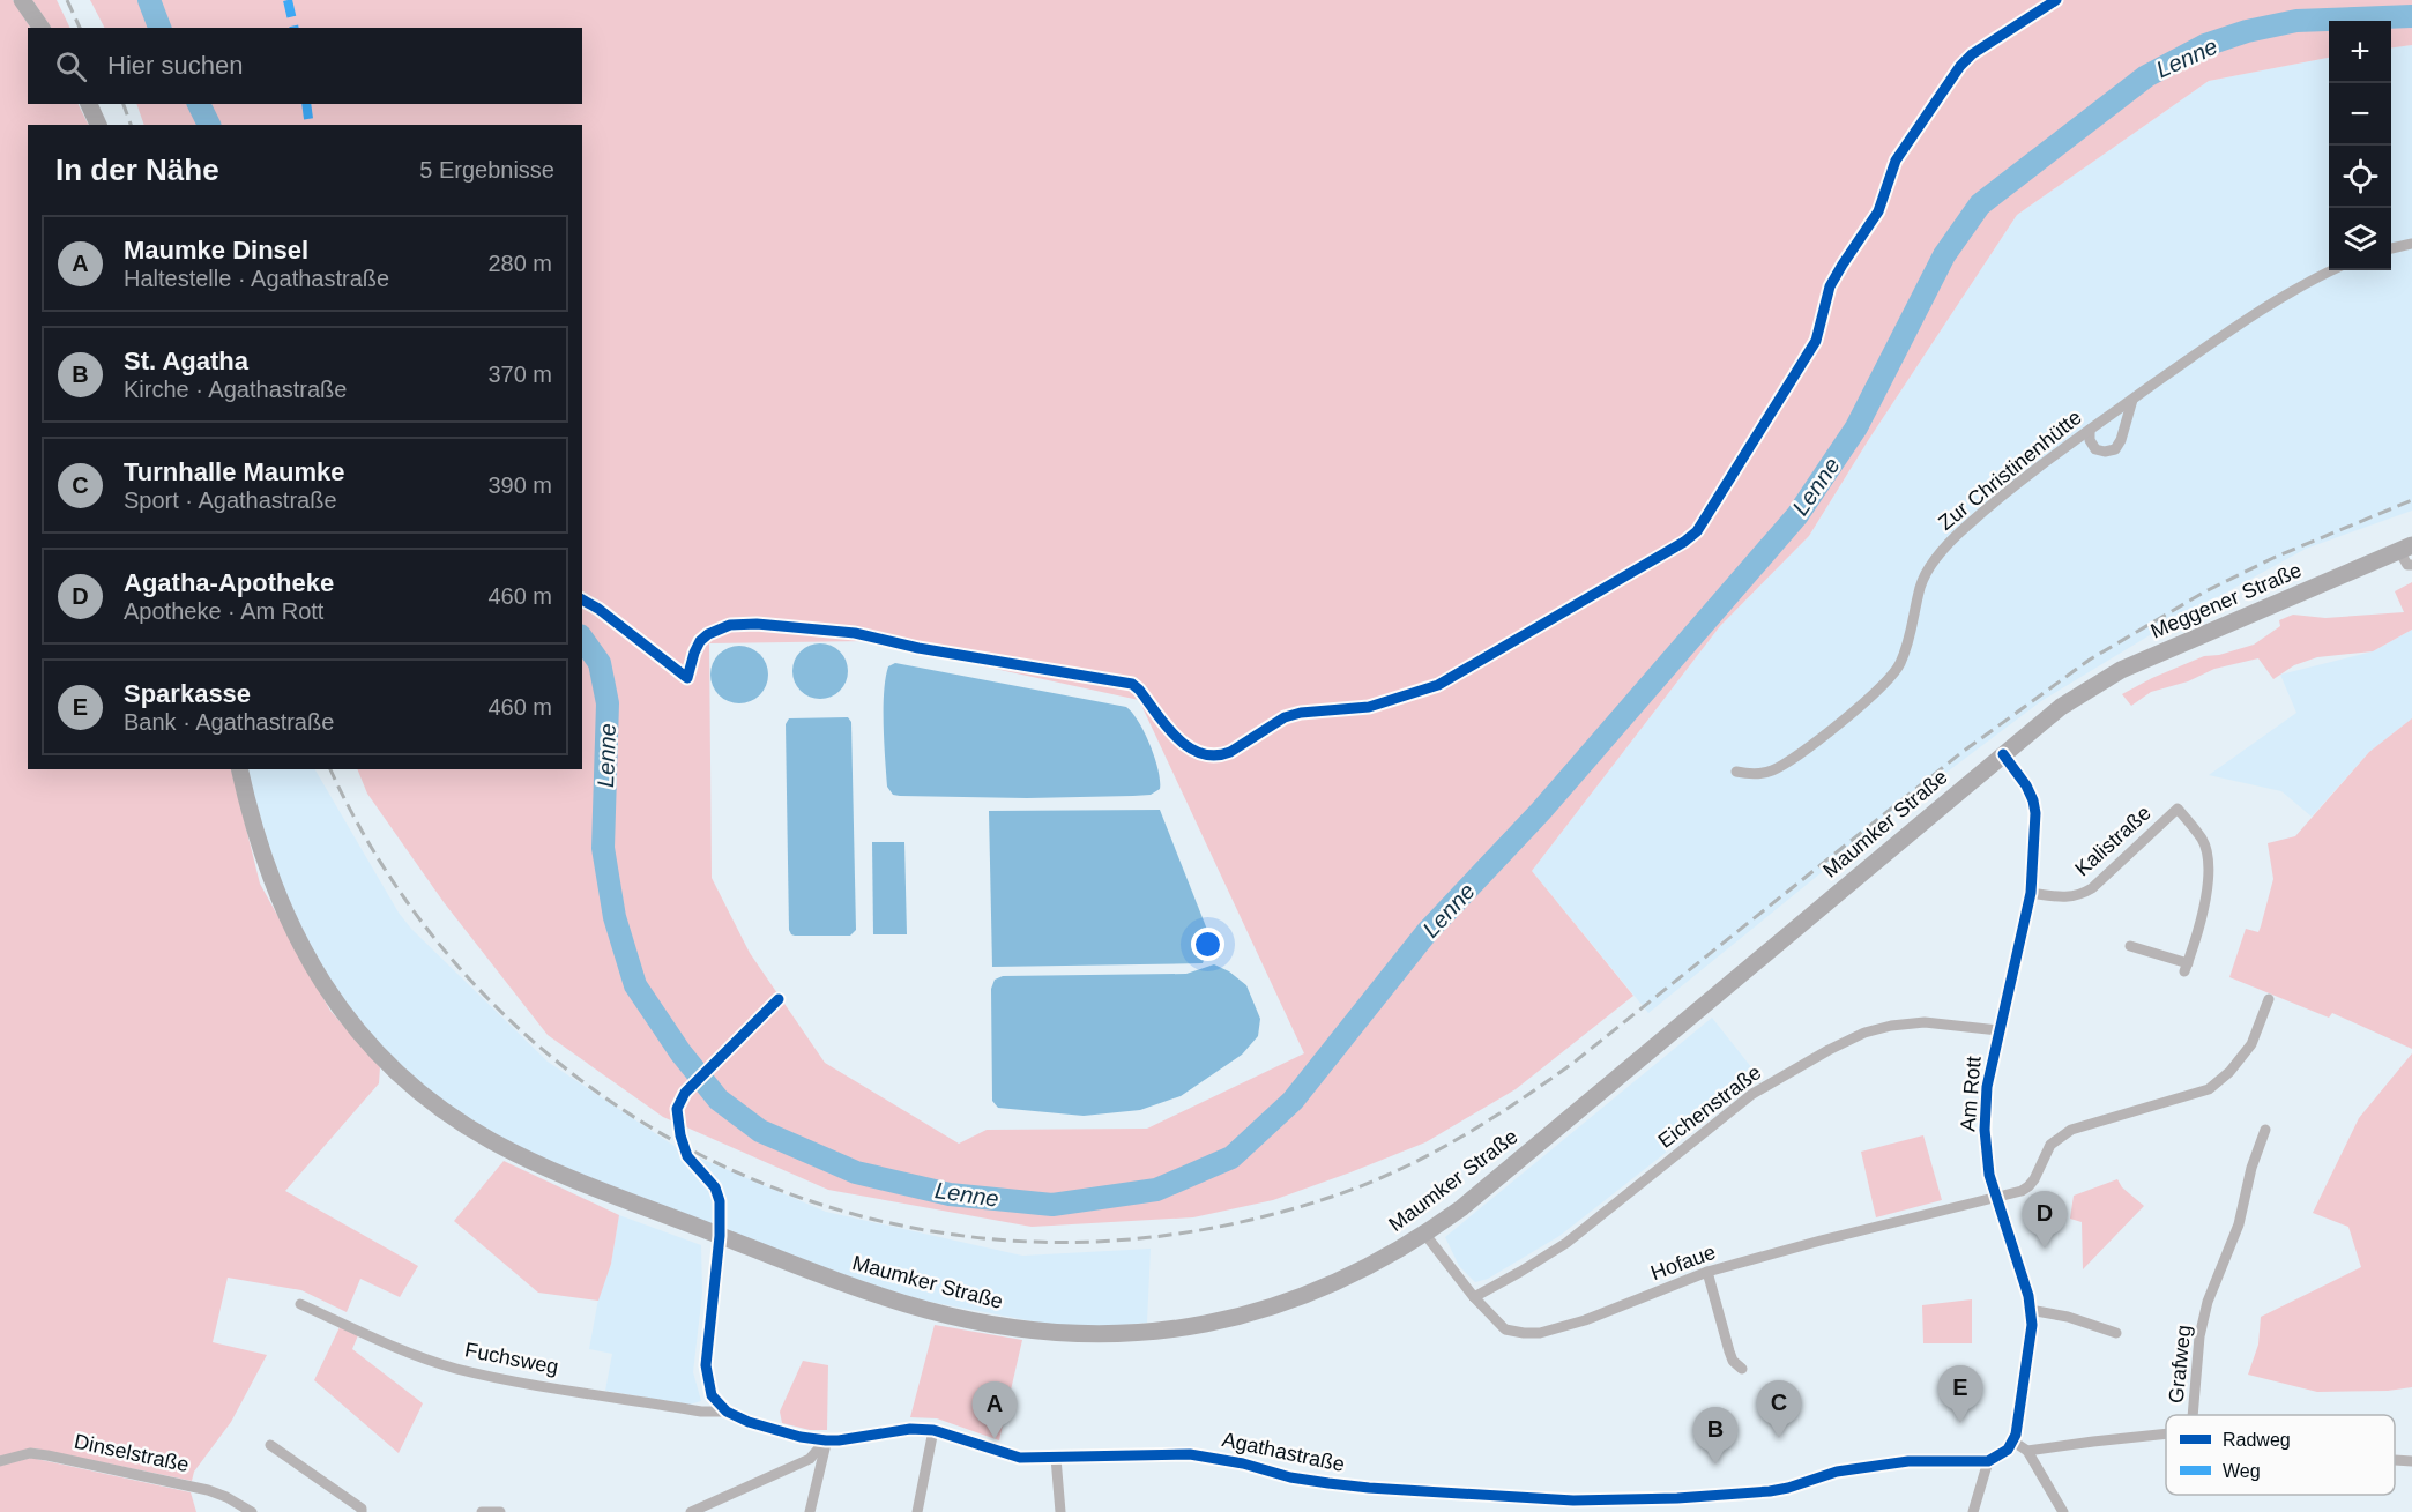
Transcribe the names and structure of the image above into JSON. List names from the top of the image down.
{
  "streets": {
    "main road": ["Meggener Straße", "Maumker Straße"],
    "street": [
      "Zur Christinenhütte",
      "Kalistraße",
      "Am Rott",
      "Eichenstraße",
      "Hofaue",
      "Fuchsweg",
      "Grafweg",
      "Agathastraße",
      "Dinselstraße"
    ]
  },
  "crossings": [
    ["Meggener Straße", "Maumker Straße"],
    ["Maumker Straße", "Am Rott"],
    ["Maumker Straße", "Hofaue"],
    ["Kalistraße", "Am Rott"],
    ["Am Rott", "Eichenstraße"],
    ["Am Rott", "Hofaue"],
    ["Eichenstraße", "Hofaue"],
    ["Fuchsweg", "Agathastraße"]
  ],
  "water": ["Lenne"],
  "legend": ["Radweg", "Weg"],
  "page": {
    "map_buttons": ["+", "−"],
    "search": "Hier suchen",
    "heading": ["In der Nähe", "5 Ergebnisse"],
    "list": [
      {
        "mark": "A",
        "name": "Maumke Dinsel",
        "note": "Haltestelle · Agathastraße",
        "value": "280 m"
      },
      {
        "mark": "B",
        "name": "St. Agatha",
        "note": "Kirche · Agathastraße",
        "value": "370 m"
      },
      {
        "mark": "C",
        "name": "Turnhalle Maumke",
        "note": "Sport · Agathastraße",
        "value": "390 m"
      },
      {
        "mark": "D",
        "name": "Agatha-Apotheke",
        "note": "Apotheke · Am Rott",
        "value": "460 m"
      },
      {
        "mark": "E",
        "name": "Sparkasse",
        "note": "Bank · Agathastraße",
        "value": "460 m"
      }
    ],
    "pins": [
      "D",
      "E",
      "C",
      "A",
      "B"
    ]
  }
}
